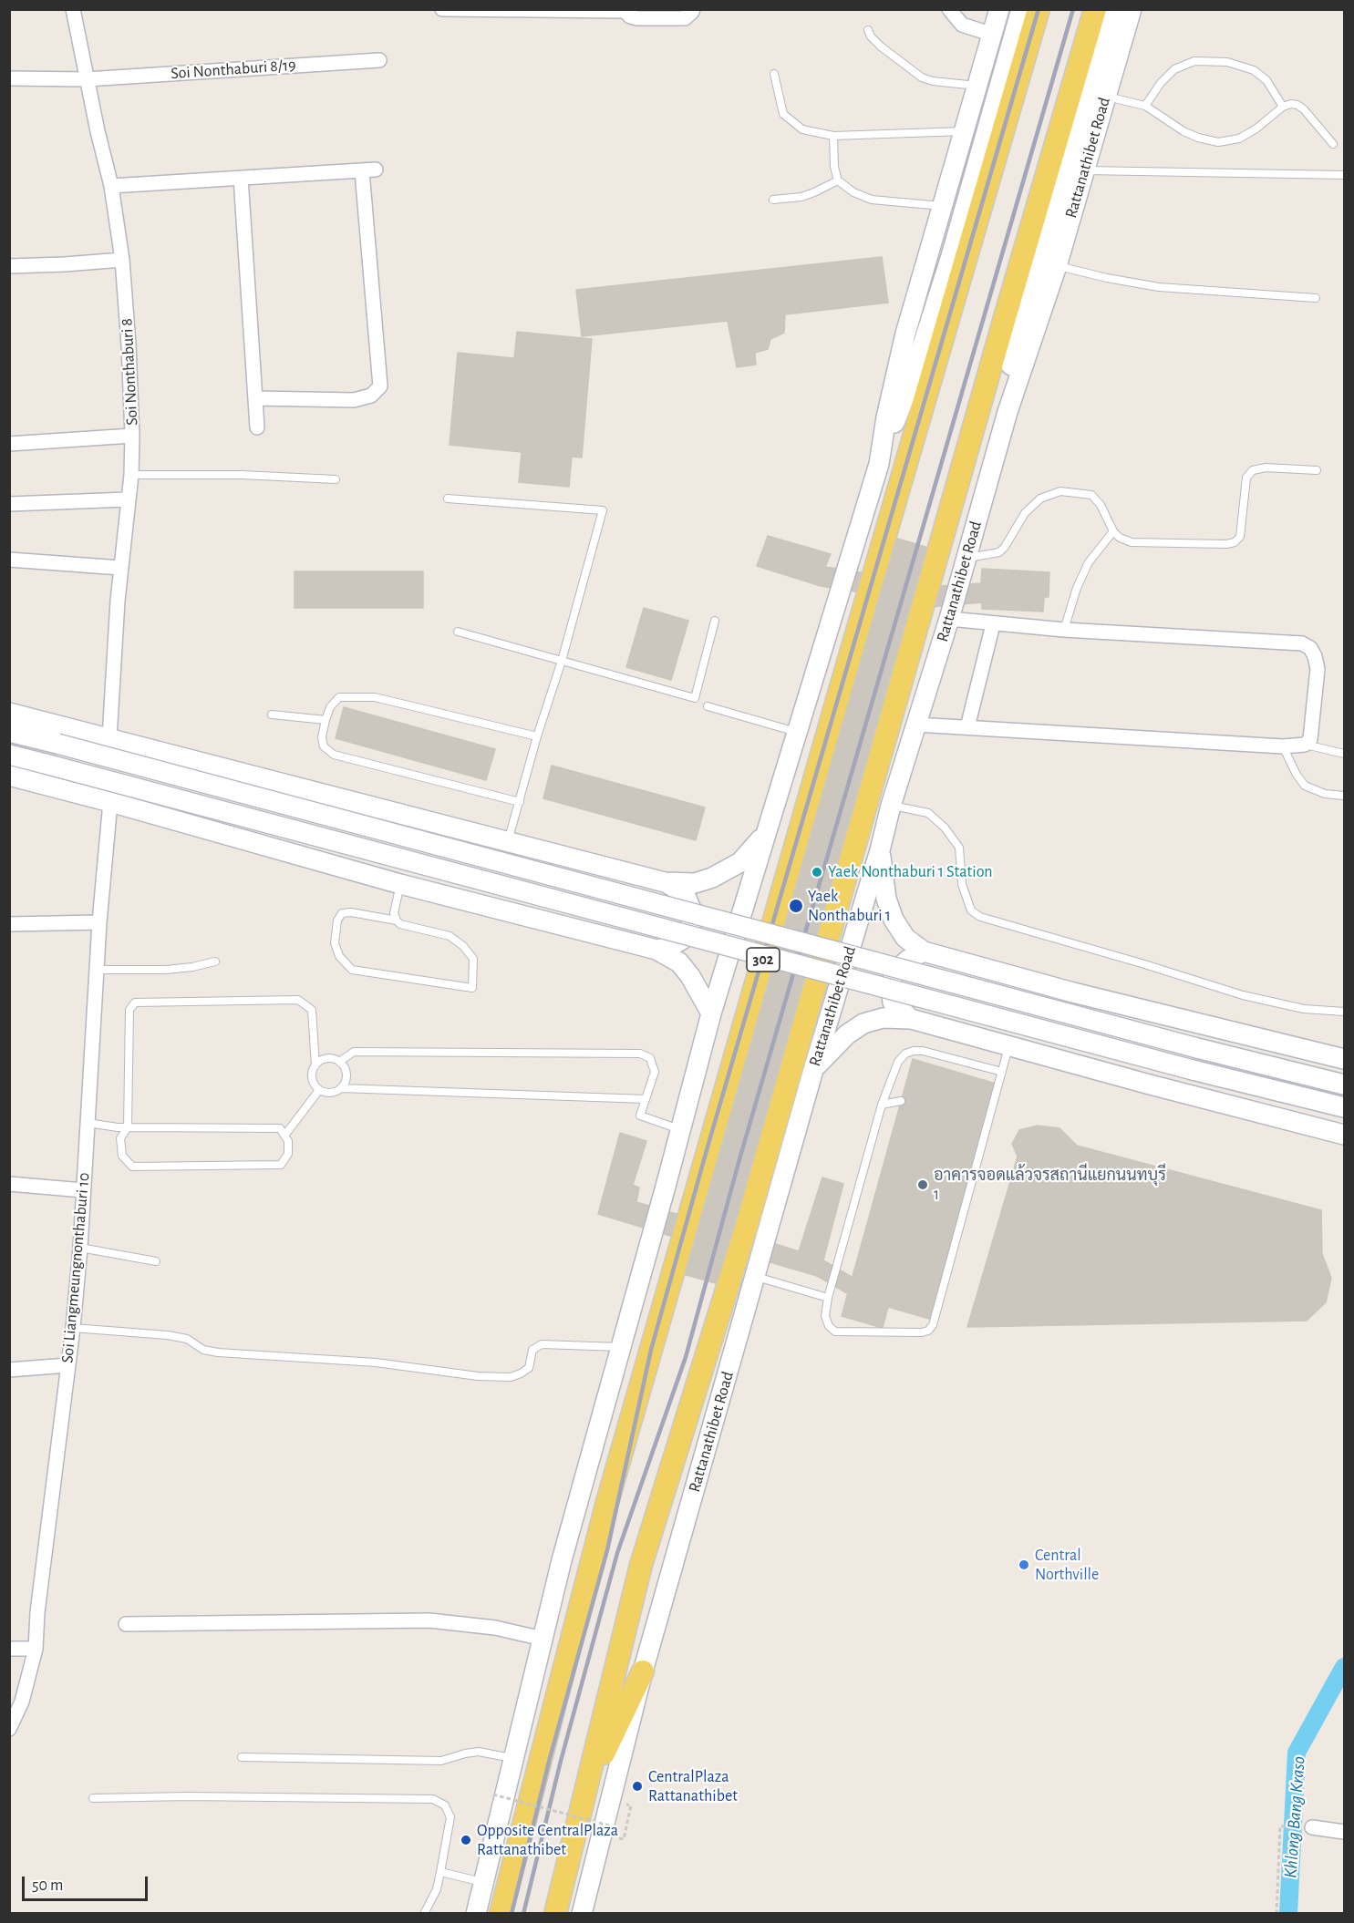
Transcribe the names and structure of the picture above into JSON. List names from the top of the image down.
{
  "streets": {
    "main road": ["Rattanathibet Road", "302"],
    "street": ["Soi Nonthaburi 8/19", "Soi Nonthaburi 8", "Soi Liangmeungnonthaburi 10"]
  },
  "crossings": [
    ["Soi Nonthaburi 8/19", "Soi Nonthaburi 8"]
  ],
  "water": ["Khlong Bang Kraso"],
  "places": [
    "Yaek Nonthaburi 1 Station",
    "Yaek Nonthaburi 1",
    "อาคารจอดแล้วจรสถานีแยกนนทบุรี 1",
    "Central Northville",
    "CentralPlaza Rattanathibet",
    "Opposite CentralPlaza Rattanathibet"
  ],
  "scale_bar": "50 m"
}
